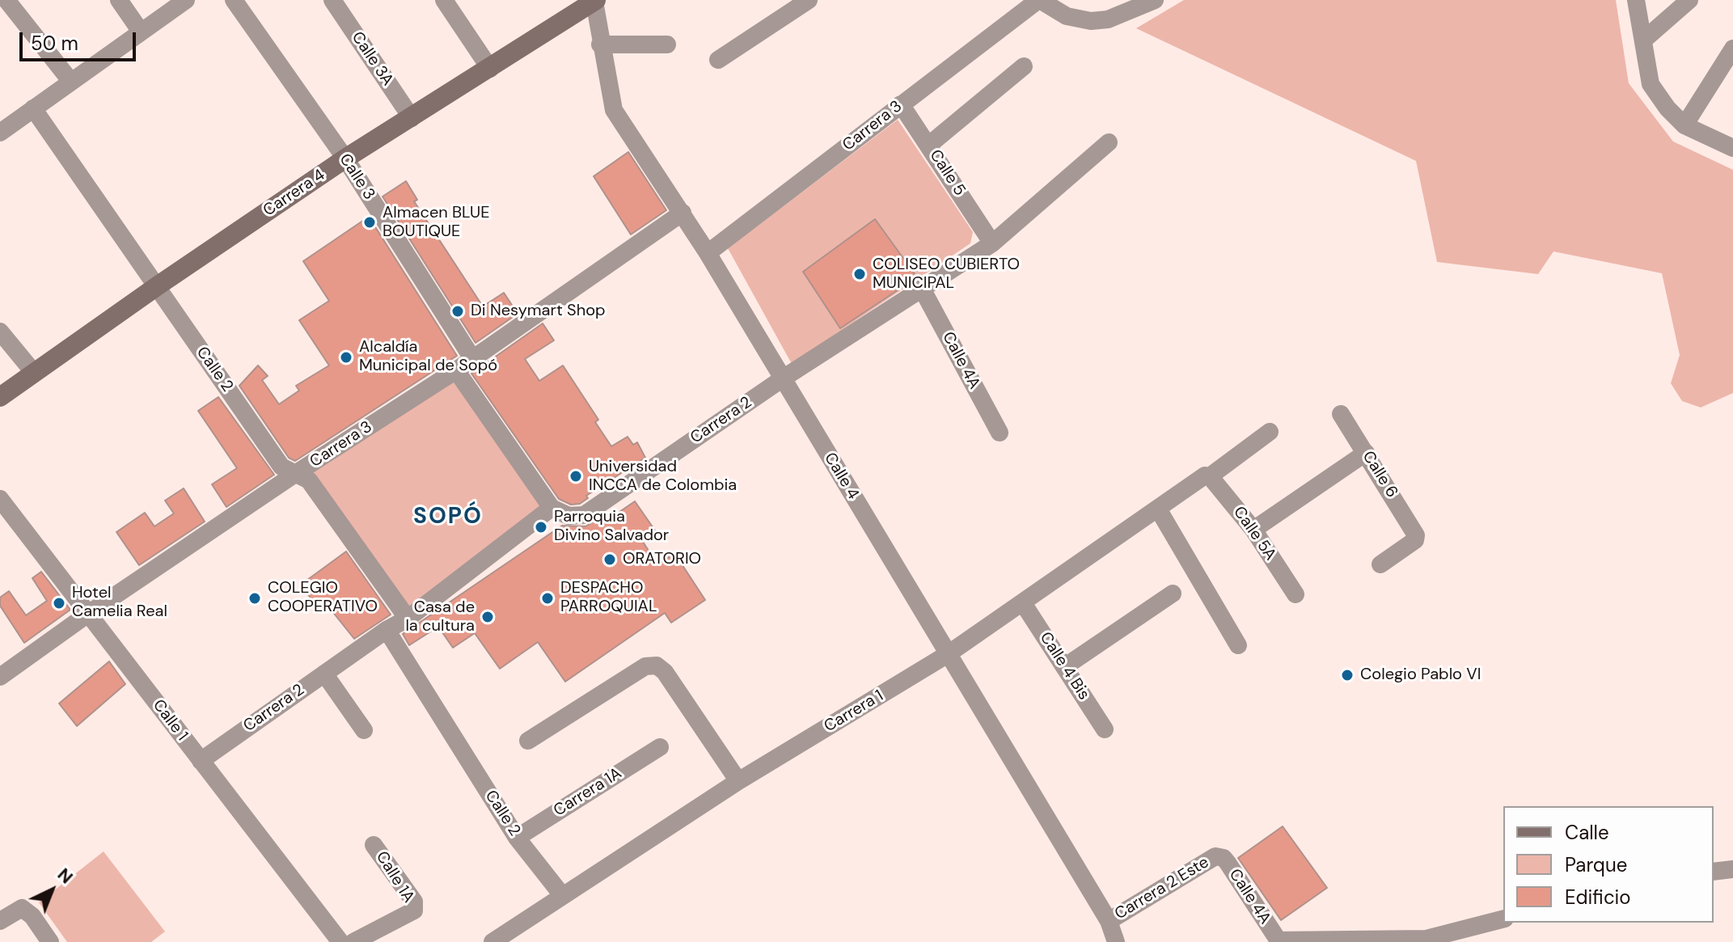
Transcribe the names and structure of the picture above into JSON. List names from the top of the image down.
{
  "streets": {
    "main road": ["Carrera 4"],
    "street": [
      "Calle 3A",
      "Carrera 3",
      "Calle 5",
      "Calle 3",
      "Calle 4A",
      "Calle 2",
      "Carrera 2",
      "Calle 6",
      "Calle 4",
      "Calle 5A",
      "Calle 4 Bis",
      "Carrera 1",
      "Calle 1",
      "Carrera 1A",
      "Calle 1A",
      "Carrera 2 Este"
    ]
  },
  "crossings": [
    ["Calle 3A", "Carrera 4"],
    ["Carrera 3", "Calle 5"],
    ["Carrera 3", "Calle 3"],
    ["Carrera 3", "Calle 2"],
    ["Carrera 3", "Calle 4"],
    ["Carrera 3", "Calle 1"],
    ["Calle 5", "Carrera 2"],
    ["Calle 3", "Carrera 4"],
    ["Carrera 4", "Calle 2"],
    ["Carrera 4", "Calle 4"],
    ["Calle 4A", "Carrera 2"],
    ["Calle 4A", "Carrera 2 Este"],
    ["Calle 2", "Carrera 2"],
    ["Calle 2", "Carrera 1"],
    ["Calle 2", "Carrera 1A"],
    ["Carrera 2", "Calle 4"],
    ["Carrera 2", "Calle 1"],
    ["Calle 4", "Carrera 1"],
    ["Calle 4", "Carrera 2 Este"],
    ["Calle 5A", "Carrera 1"],
    ["Calle 4 Bis", "Carrera 1"]
  ],
  "districts": ["SOPÓ"],
  "places": [
    "Almacen BLUE BOUTIQUE",
    "COLISEO CUBIERTO MUNICIPAL",
    "Di Nesymart Shop",
    "Alcaldía Municipal de Sopó",
    "Universidad INCCA de Colombia",
    "Parroquia Divino Salvador",
    "ORATORIO",
    "COLEGIO COOPERATIVO",
    "DESPACHO PARROQUIAL",
    "Hotel Camelia Real",
    "Casa de la cultura",
    "Colegio Pablo VI"
  ],
  "legend": ["Calle", "Parque", "Edificio"],
  "scale_bar": "50 m",
  "north": "top right"
}
